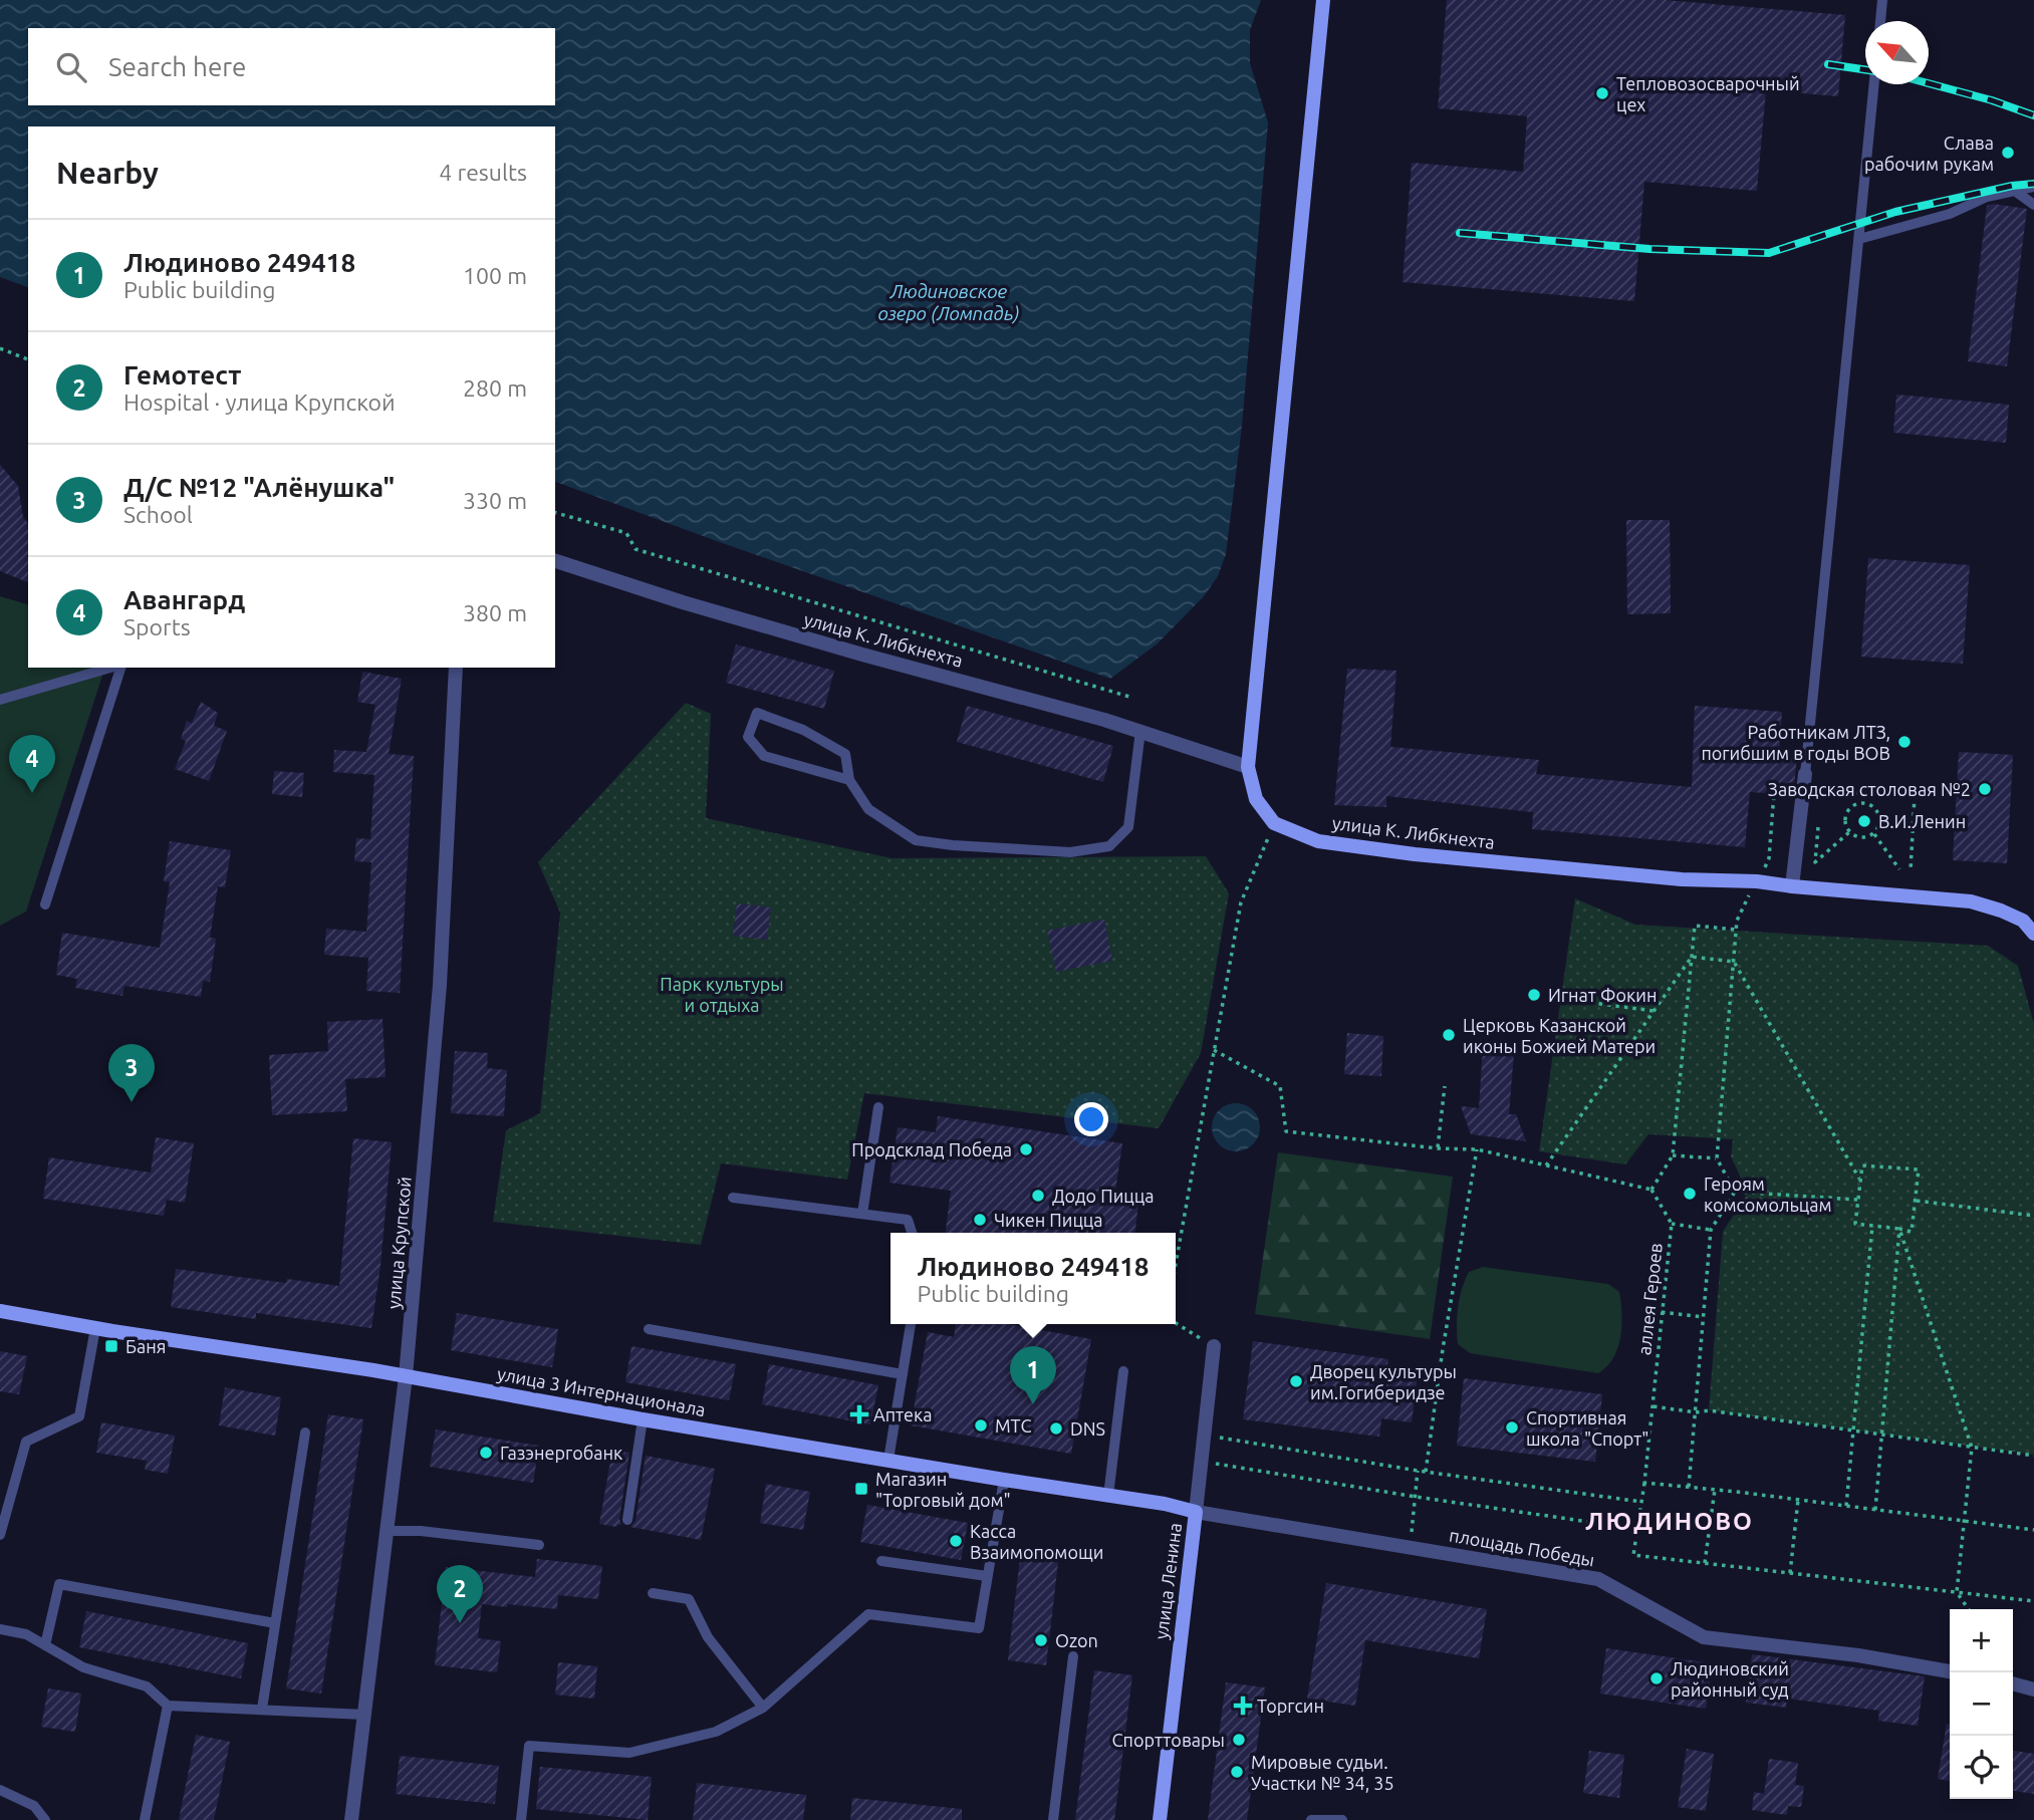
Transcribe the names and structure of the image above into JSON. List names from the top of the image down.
{
  "streets": {
    "street": [
      "улица К. Либкнехта",
      "улица Крупской",
      "улица 3 Интернационала",
      "площадь Победы",
      "улица Ленина"
    ],
    "path": ["аллея Героев"]
  },
  "crossings": [
    ["улица Крупской", "улица 3 Интернационала"],
    ["улица 3 Интернационала", "площадь Победы"],
    ["улица 3 Интернационала", "улица Ленина"],
    ["площадь Победы", "улица Ленина"]
  ],
  "districts": ["ЛЮДИНОВО"],
  "water": ["Людиновское озеро (Ломпадь)"],
  "parks": ["Парк культуры и отдыха"],
  "places": {
    "other": [
      "Тепловозосварочный цех",
      "Слава рабочим рукам",
      "Работникам ЛТЗ, погибшим в годы ВОВ",
      "Заводская столовая №2",
      "В.И.Ленин",
      "Игнат Фокин",
      "Церковь Казанской иконы Божией Матери",
      "Продсклад Победа",
      "Героям комсомольцам",
      "Додо Пицца",
      "Чикен Пицца",
      "Дворец культуры им.Гогиберидзе",
      "МТС",
      "Спортивная школа \"Спорт\"",
      "DNS",
      "Газэнергобанк",
      "Касса Взаимопомощи",
      "Ozon",
      "Людиновский районный суд",
      "Спорттовары",
      "Мировые судьи. Участки № 34, 35"
    ],
    "transit": ["Баня", "Магазин \"Торговый дом\""],
    "health": ["Аптека", "Торгсин"]
  },
  "north": "top left",
  "page": {
    "search": "Search here",
    "heading": ["Nearby", "4 results"],
    "list": [
      {
        "mark": "1",
        "name": "Людиново 249418",
        "note": "Public building",
        "value": "100 m"
      },
      {
        "mark": "2",
        "name": "Гемотест",
        "note": "Hospital · улица Крупской",
        "value": "280 m"
      },
      {
        "mark": "3",
        "name": "Д/С №12 \"Алёнушка\"",
        "note": "School",
        "value": "330 m"
      },
      {
        "mark": "4",
        "name": "Авангард",
        "note": "Sports",
        "value": "380 m"
      }
    ],
    "pins": [
      "4",
      "3",
      "1",
      "2"
    ],
    "popup": ["Людиново 249418", "Public building"],
    "map_buttons": ["+", "−"]
  }
}
